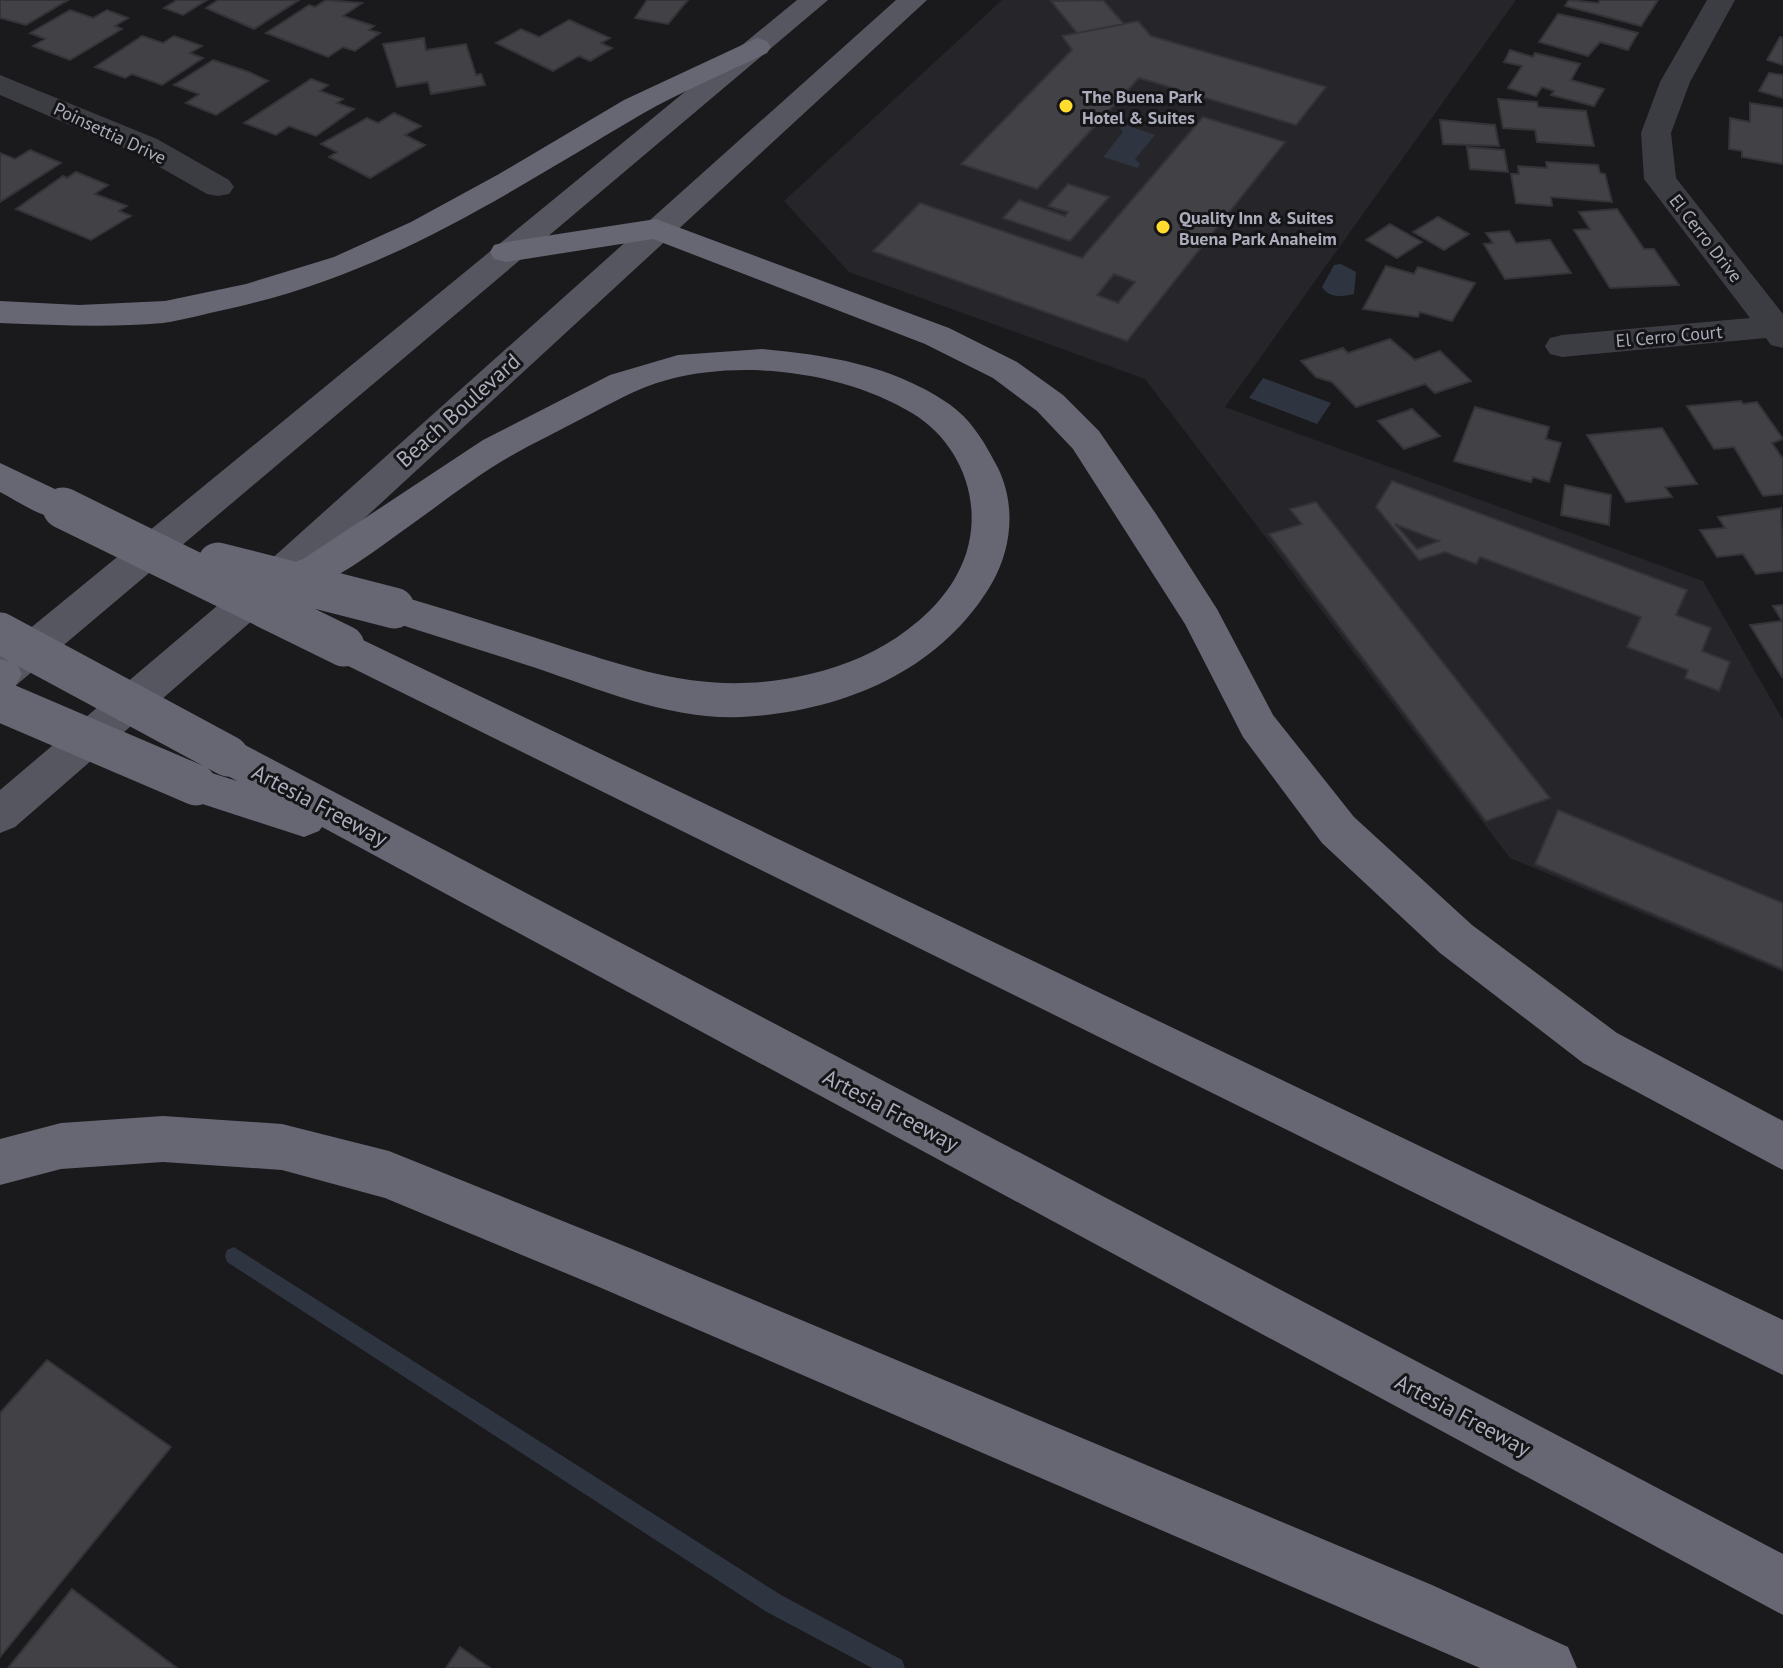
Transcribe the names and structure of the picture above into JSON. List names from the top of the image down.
{
  "streets": {
    "highway": ["Artesia Freeway"],
    "main road": ["Beach Boulevard"],
    "street": ["Poinsettia Drive", "El Cerro Drive", "El Cerro Court"]
  },
  "crossings": [
    ["El Cerro Drive", "El Cerro Court"]
  ],
  "places": ["The Buena Park Hotel & Suites", "Quality Inn & Suites Buena Park Anaheim"]
}
